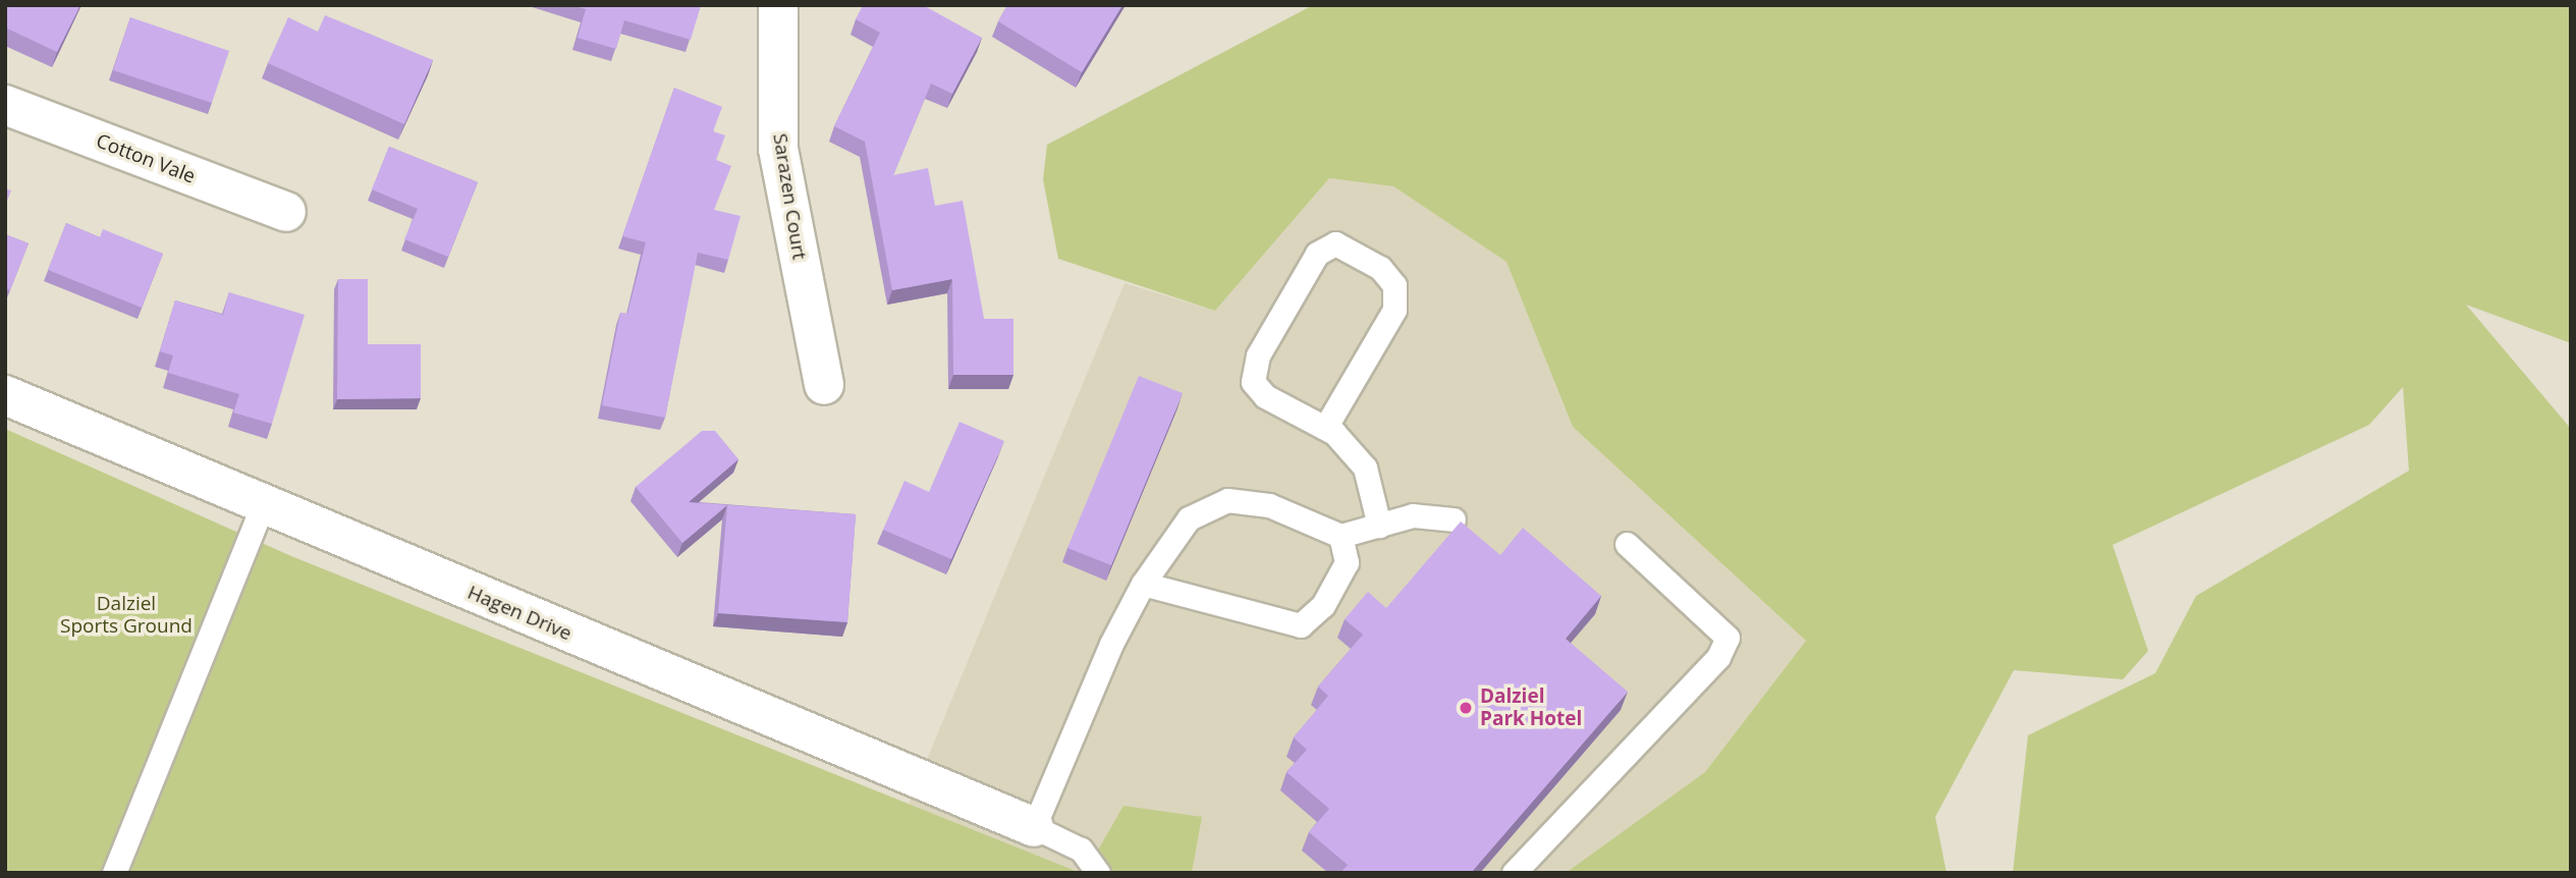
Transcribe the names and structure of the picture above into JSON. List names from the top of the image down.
{
  "streets": {
    "street": ["Cotton Vale", "Sarazen Court", "Hagen Drive"]
  },
  "parks": ["Dalziel Sports Ground"],
  "places": ["Dalziel Park Hotel"]
}
